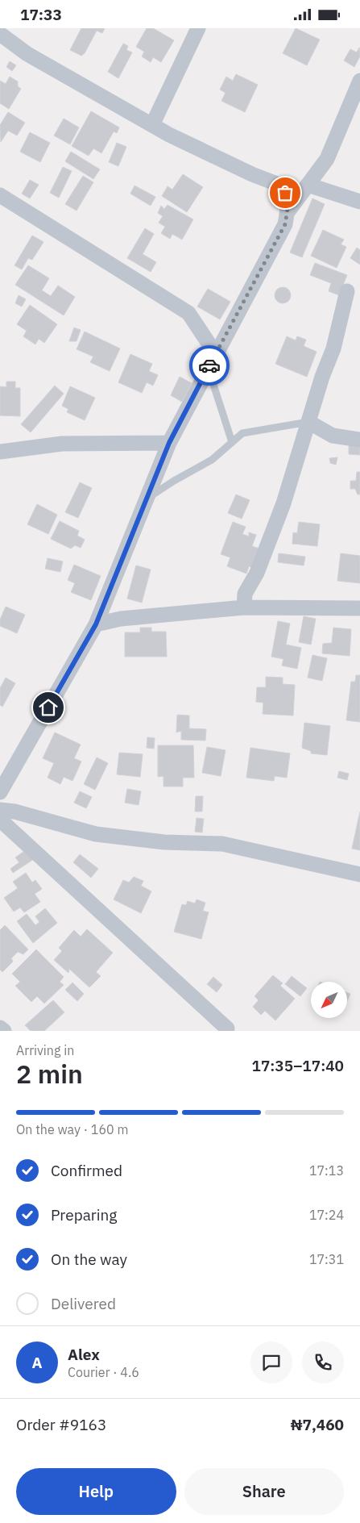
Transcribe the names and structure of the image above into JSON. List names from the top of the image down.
{
  "north": "bottom left",
  "page": {
    "status": "17:33",
    "heading": ["2 min", "Arriving in", "17:35–17:40"],
    "panel": [
      "Alex",
      "Courier · 4.6",
      "Order #9163",
      "₦7,460"
    ],
    "bar": "On the way · 160 m",
    "list": [
      ["Confirmed", "17:13"],
      ["Preparing", "17:24"],
      ["On the way", "17:31"],
      "Delivered"
    ],
    "round": "A",
    "buttons": ["Help", "Share"]
  }
}
